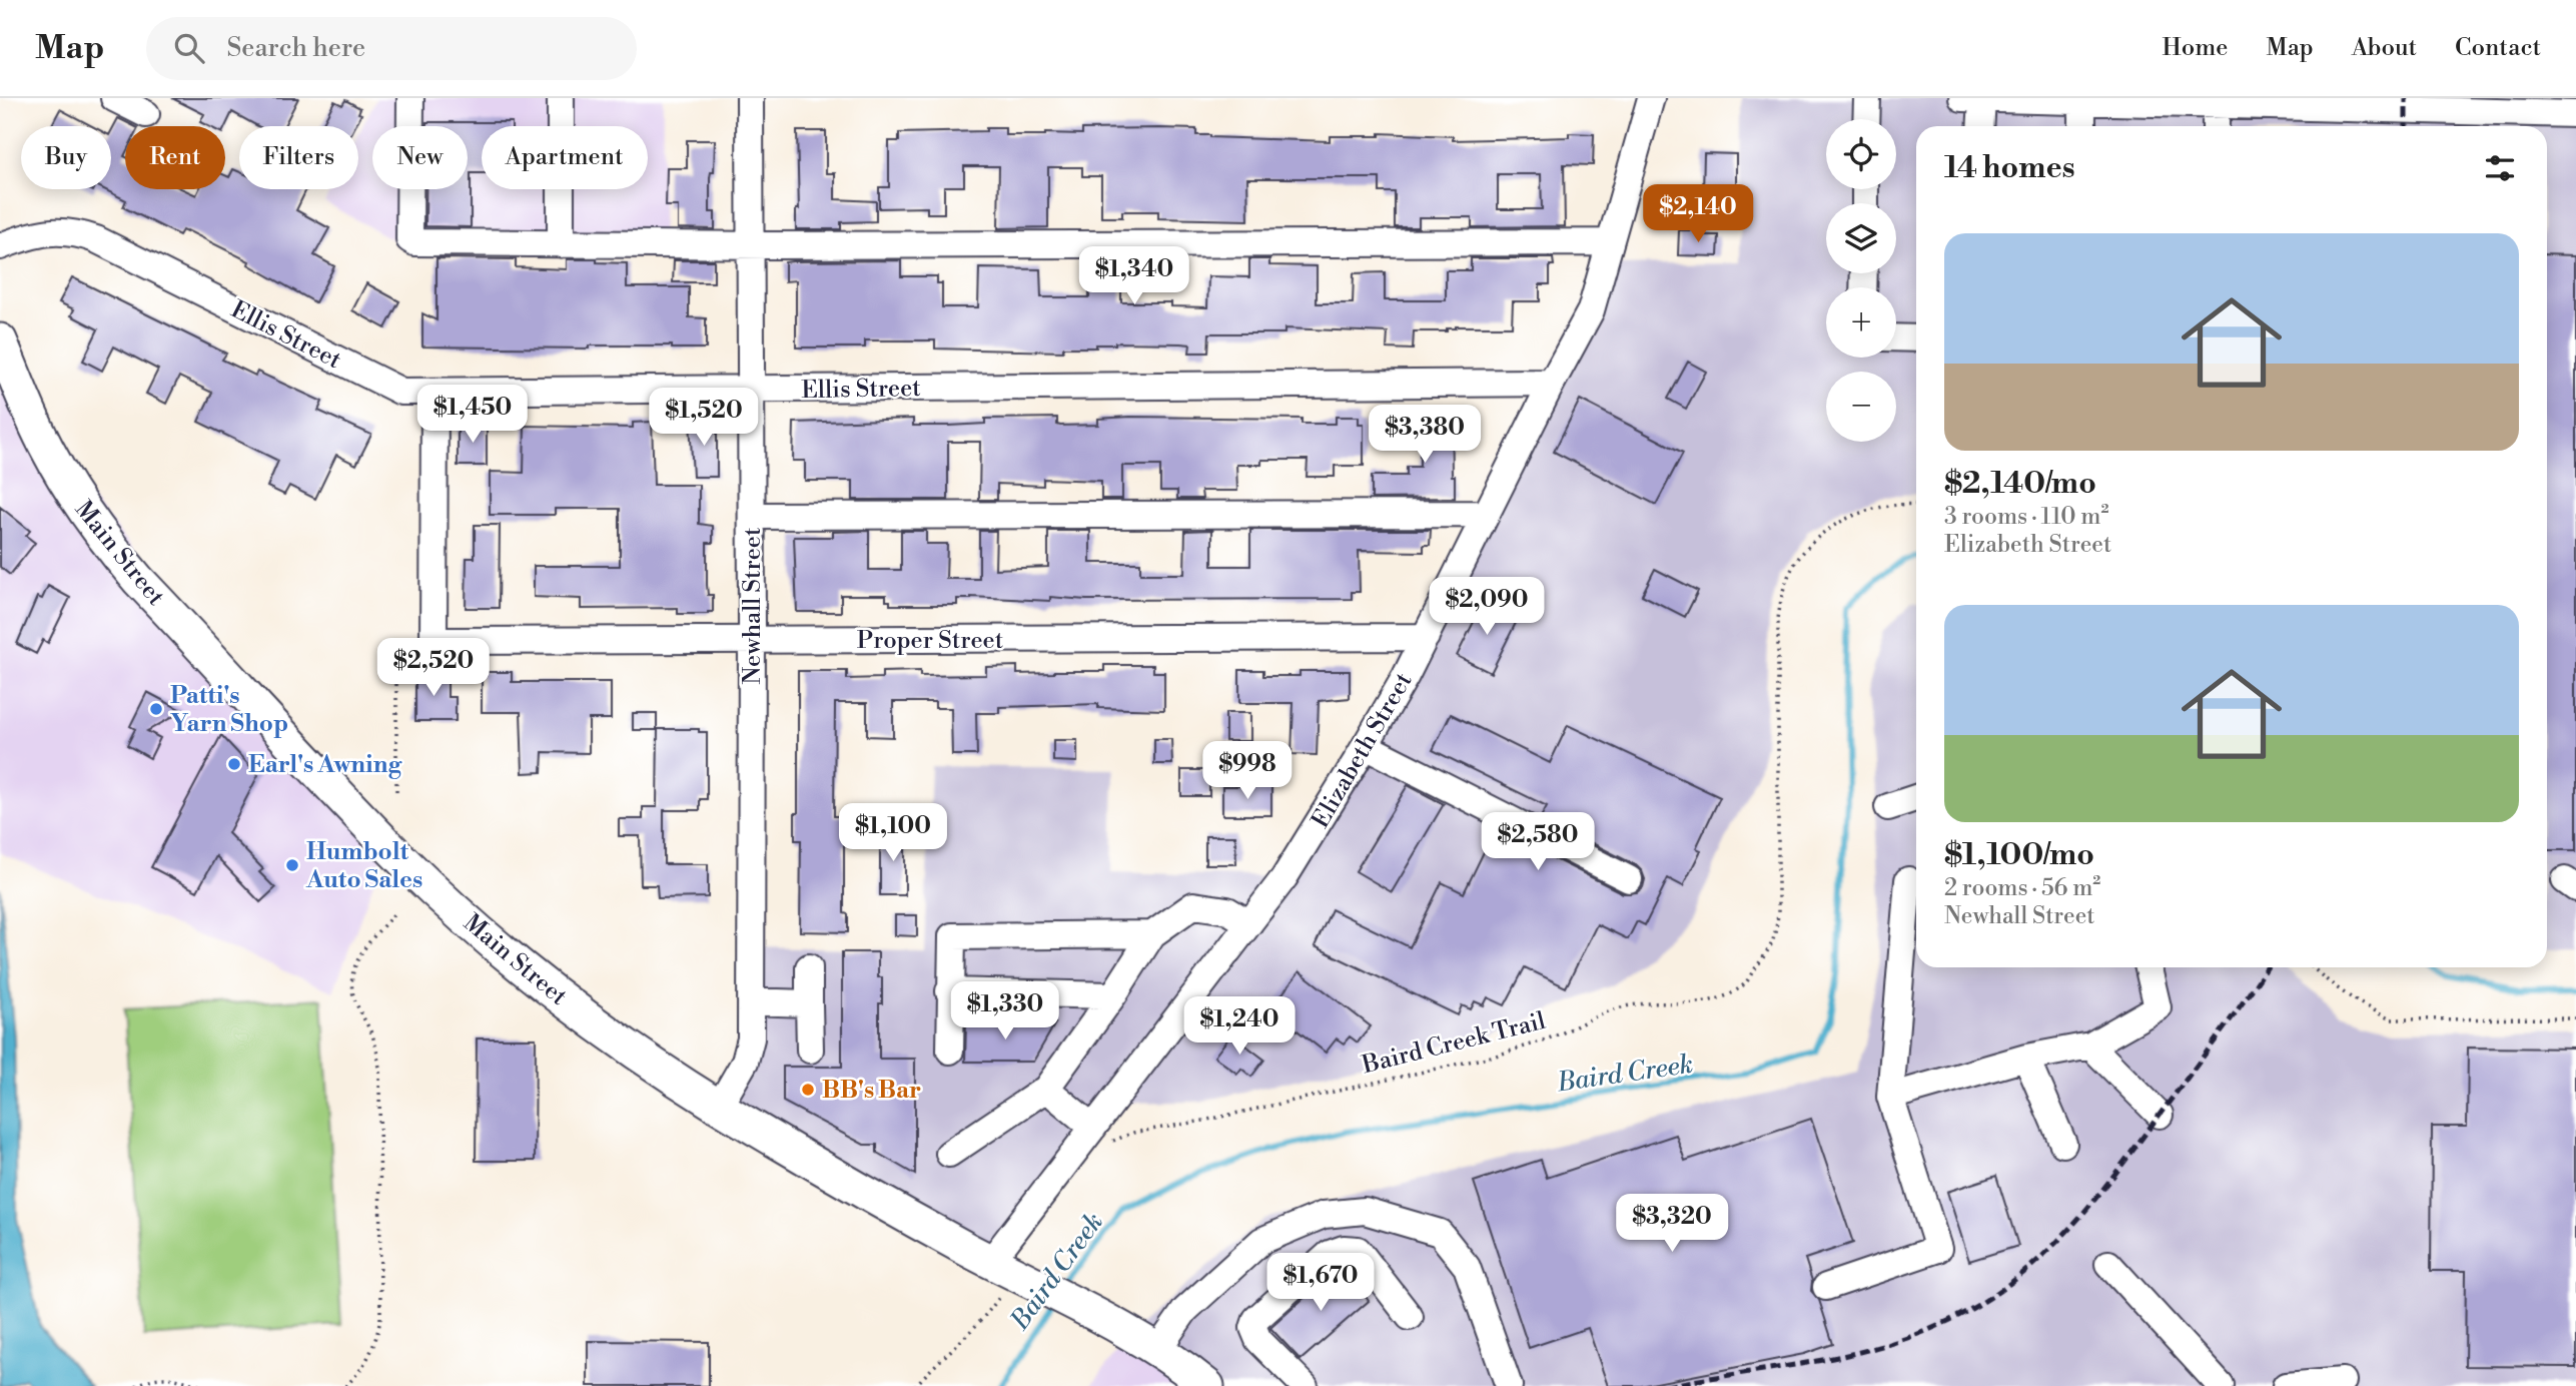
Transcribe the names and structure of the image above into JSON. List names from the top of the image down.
{
  "streets": {
    "main road": ["Main Street"],
    "street": [
      "Ellis Street",
      "Newhall Street",
      "Proper Street",
      "Elizabeth Street"
    ],
    "path": ["Baird Creek Trail"]
  },
  "crossings": [
    ["Ellis Street", "Newhall Street"],
    ["Ellis Street", "Elizabeth Street"],
    ["Main Street", "Newhall Street"],
    ["Main Street", "Elizabeth Street"],
    ["Newhall Street", "Proper Street"],
    ["Proper Street", "Elizabeth Street"],
    ["Elizabeth Street", "Baird Creek Trail"]
  ],
  "water": ["Baird Creek"],
  "places": [
    "Patti's Yarn Shop",
    "Earl's Awning",
    "Humbolt Auto Sales",
    "BB's Bar"
  ],
  "page": {
    "header": "Map",
    "search": "Search here",
    "nav": [
      "Home",
      "Map",
      "About",
      "Contact"
    ],
    "map_buttons": ["+", "−"],
    "chip": [
      "Buy",
      "Rent",
      "Filters",
      "New",
      "Apartment"
    ],
    "heading": "14 homes",
    "price": [
      "$2,140",
      "$1,340",
      "$1,450",
      "$1,520",
      "$3,380",
      "$2,090",
      "$2,520",
      "$998",
      "$1,100",
      "$2,580",
      "$1,330",
      "$1,240",
      "$3,320",
      "$1,670"
    ],
    "list": [
      {
        "name": "$2,140/mo",
        "note": "3 rooms · 110 m² · Elizabeth Street"
      },
      {
        "name": "$1,100/mo",
        "note": "2 rooms · 56 m² · Newhall Street"
      }
    ]
  }
}
